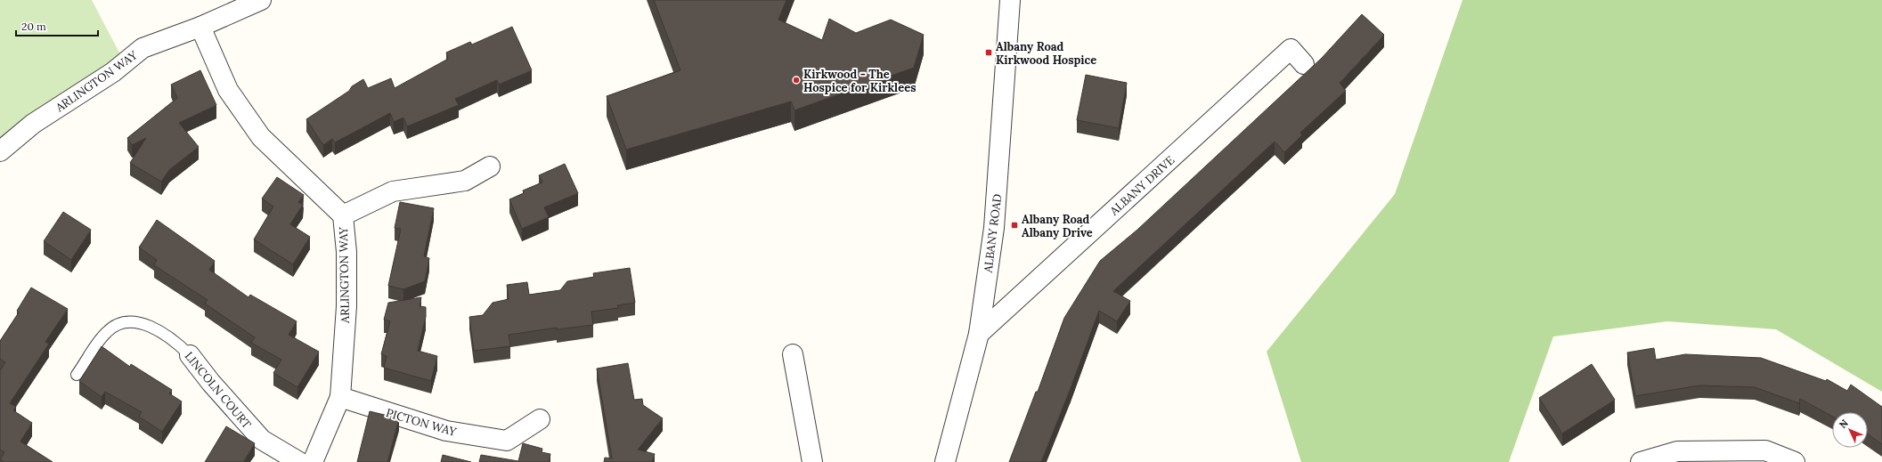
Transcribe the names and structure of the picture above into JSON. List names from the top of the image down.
{
  "streets": {
    "street": [
      "ARLINGTON WAY",
      "ALBANY DRIVE",
      "ALBANY ROAD",
      "LINCOLN COURT",
      "PICTON WAY"
    ]
  },
  "crossings": [
    ["ARLINGTON WAY", "PICTON WAY"],
    ["ALBANY DRIVE", "ALBANY ROAD"]
  ],
  "places": {
    "transit": ["Albany Road Kirkwood Hospice", "Albany Road Albany Drive"],
    "other": ["Kirkwood - The Hospice for Kirklees"]
  },
  "scale_bar": "20 m",
  "north": "top left"
}
